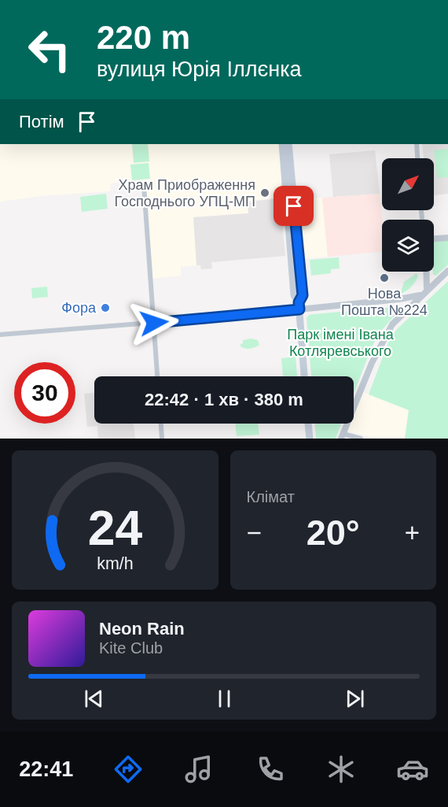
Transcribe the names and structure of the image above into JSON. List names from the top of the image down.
{
  "parks": ["Парк імені Івана Котляревського"],
  "places": ["Храм Приображення Господнього УПЦ-МП", "Нова Пошта №224", "Фора"],
  "north": "top right",
  "page": {
    "turn": ["220 m", "вулиця Юрія Іллєнка"],
    "then": "Потім",
    "limit": "30",
    "trip": "22:42 · 1 хв · 380 m",
    "tile": "Клімат",
    "heat": ["−", "20°", "+"],
    "song": ["Neon Rain", "Kite Club"],
    "tabs": "22:41",
    "gauge": ["24", "km/h"]
  }
}
